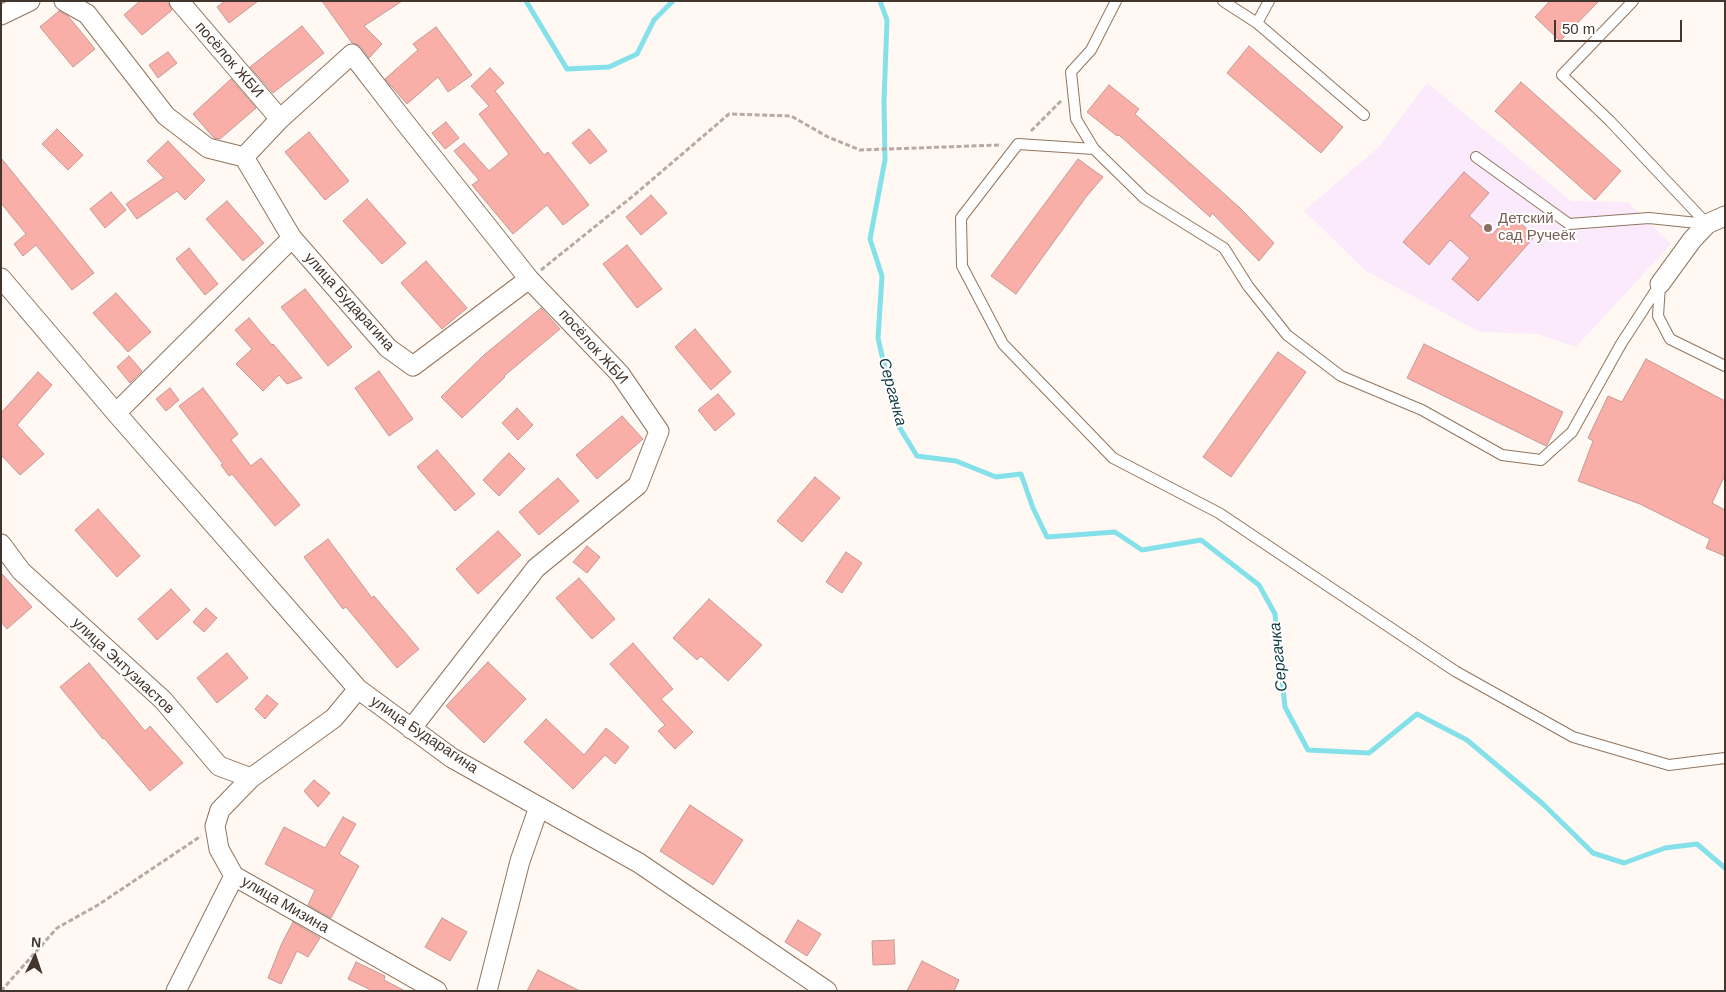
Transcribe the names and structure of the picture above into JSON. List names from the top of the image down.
{
  "streets": {
    "street": [
      "посёлок ЖБИ",
      "улица Бударагина",
      "улица Энтузиастов",
      "улица Мизина"
    ]
  },
  "crossings": [
    ["посёлок ЖБИ", "улица Бударагина"]
  ],
  "water": ["Сергачка"],
  "places": ["Детский сад Ручеёк"],
  "scale_bar": "50 m",
  "north": "top"
}
